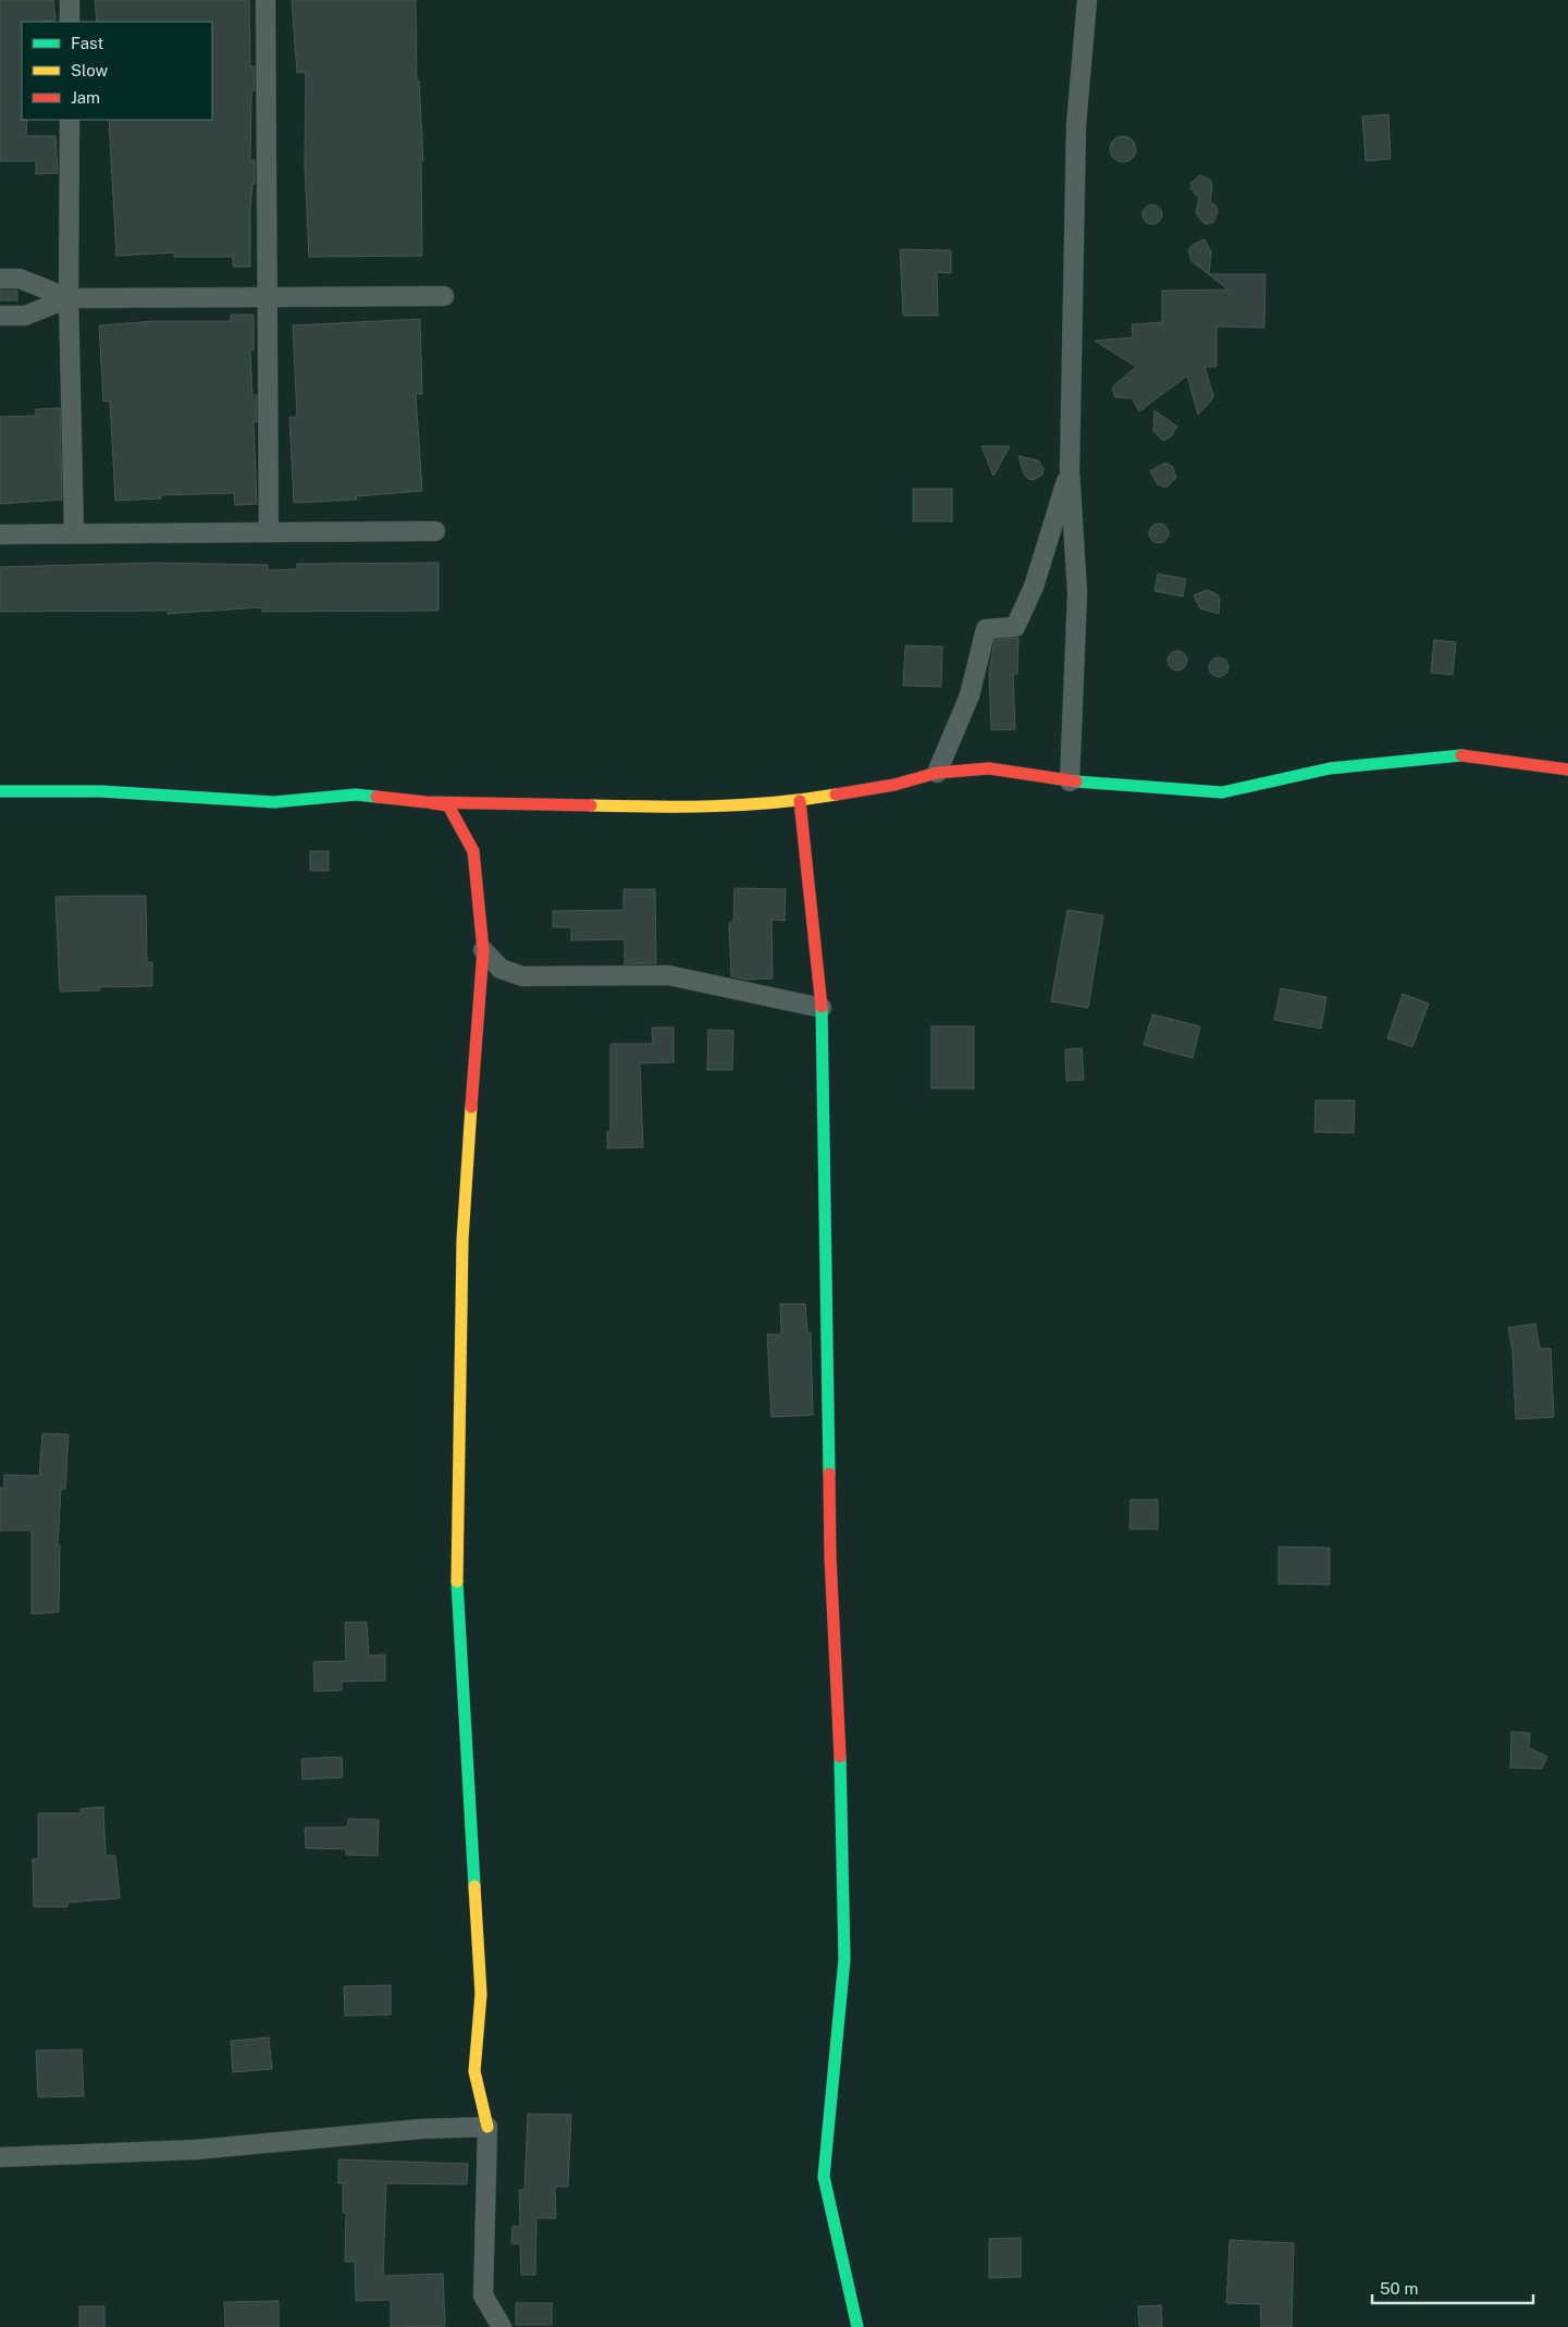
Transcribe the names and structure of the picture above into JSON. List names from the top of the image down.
{
  "legend": ["Fast", "Slow", "Jam"],
  "scale_bar": "50 m"
}
